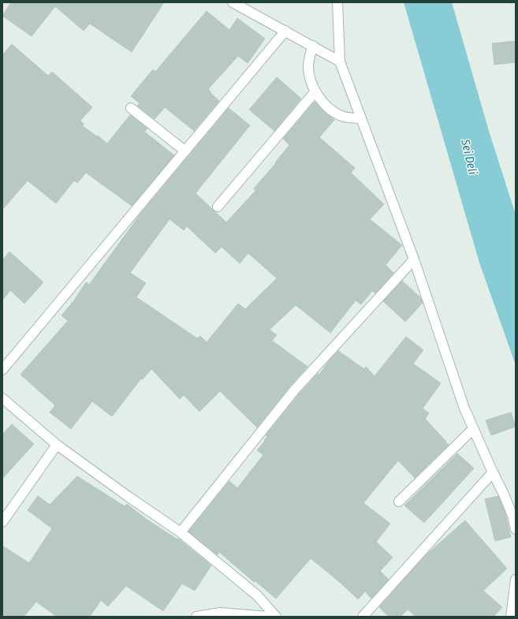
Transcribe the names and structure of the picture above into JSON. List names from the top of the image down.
{
  "water": ["Sei Deli"]
}
